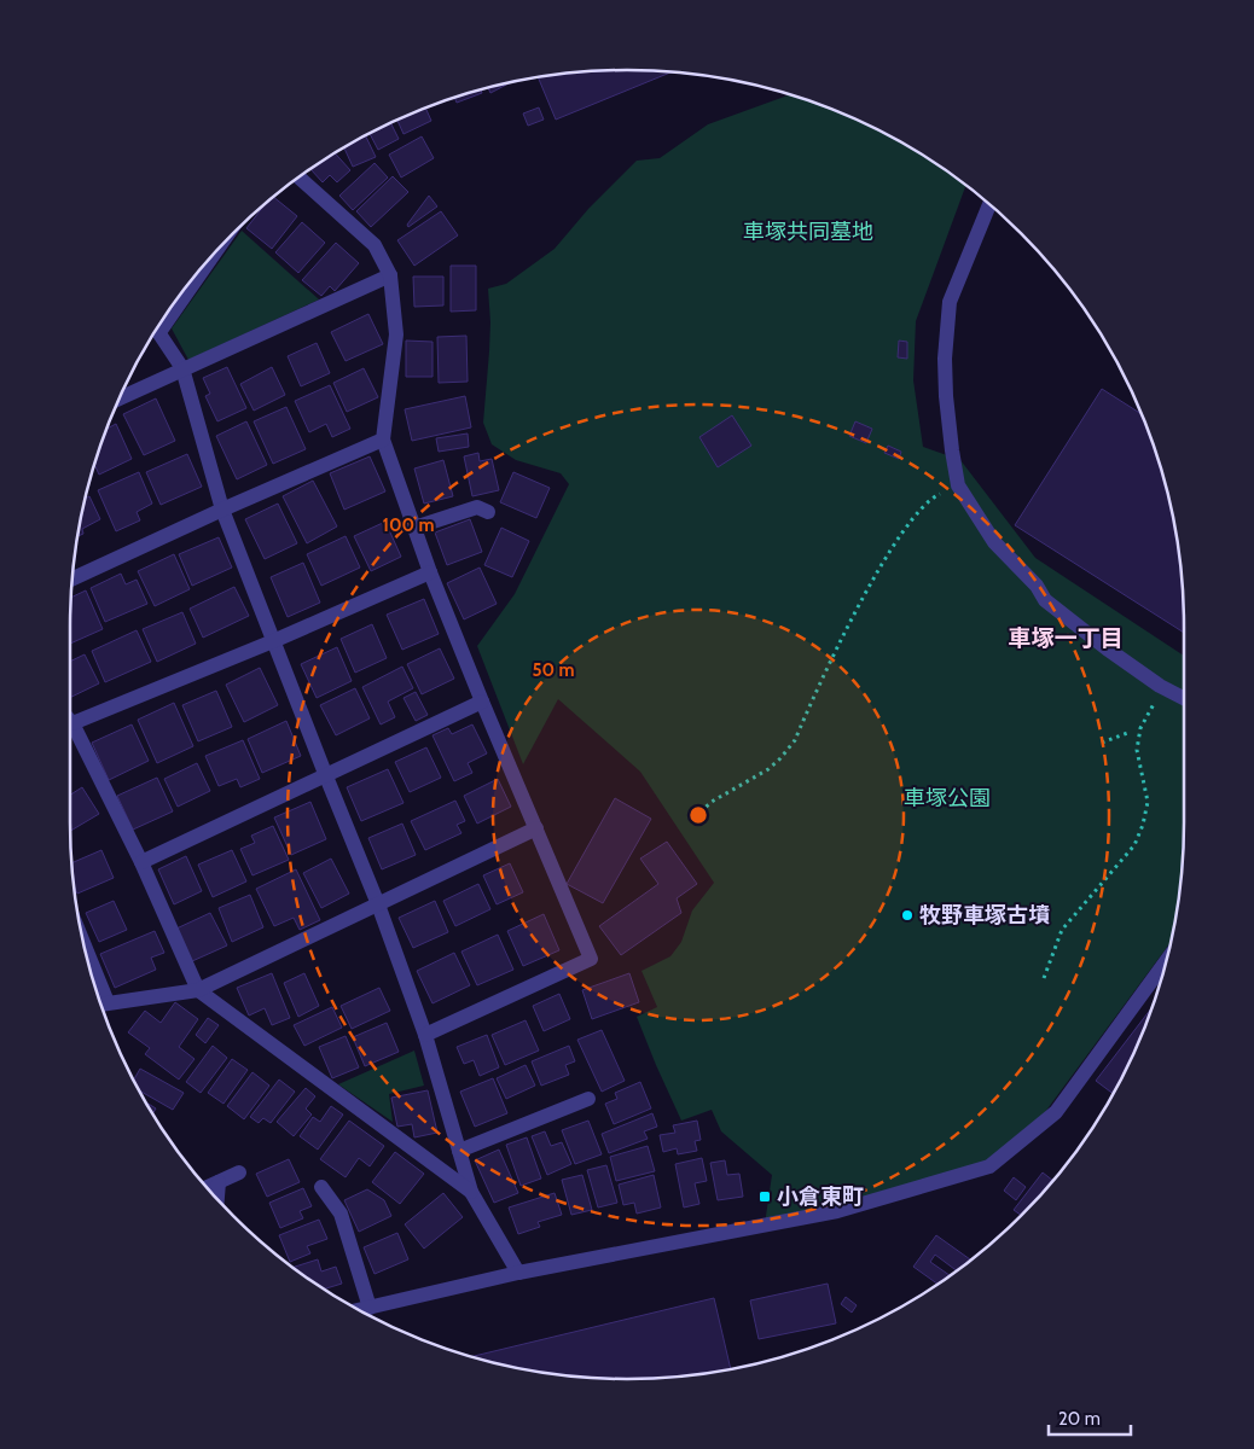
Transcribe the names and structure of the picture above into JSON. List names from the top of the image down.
{
  "districts": ["車塚一丁目"],
  "parks": ["車塚共同墓地", "車塚公園"],
  "places": {
    "other": ["牧野車塚古墳"],
    "transit": ["小倉東町"]
  },
  "scale_bar": "20 m",
  "rings": ["100 m", "50 m"]
}
